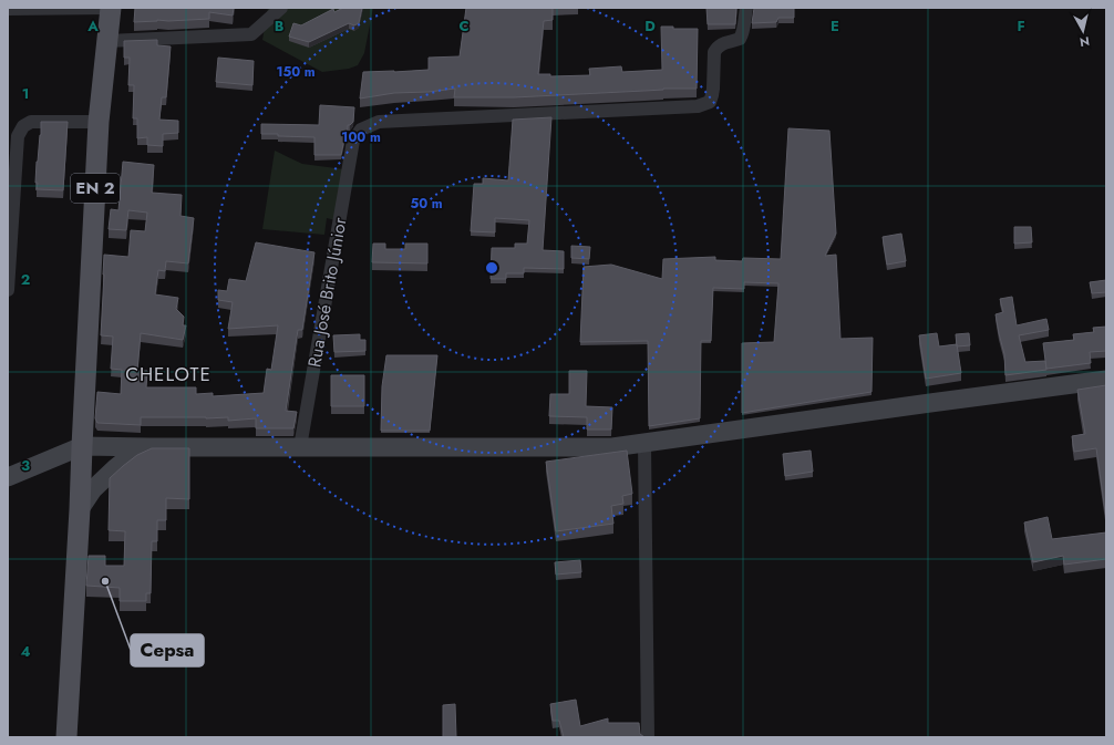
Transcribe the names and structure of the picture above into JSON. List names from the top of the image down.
{
  "streets": {
    "main road": ["EN 2"],
    "street": ["Rua José Brito Júnior"]
  },
  "districts": ["CHELOTE"],
  "places": ["Cepsa"],
  "north": "bottom",
  "grid": {
    "columns": [
      "A",
      "B",
      "C",
      "D",
      "E",
      "F"
    ],
    "rows": [
      "1",
      "2",
      "3",
      "4"
    ]
  },
  "rings": ["150 m", "100 m", "50 m"]
}
